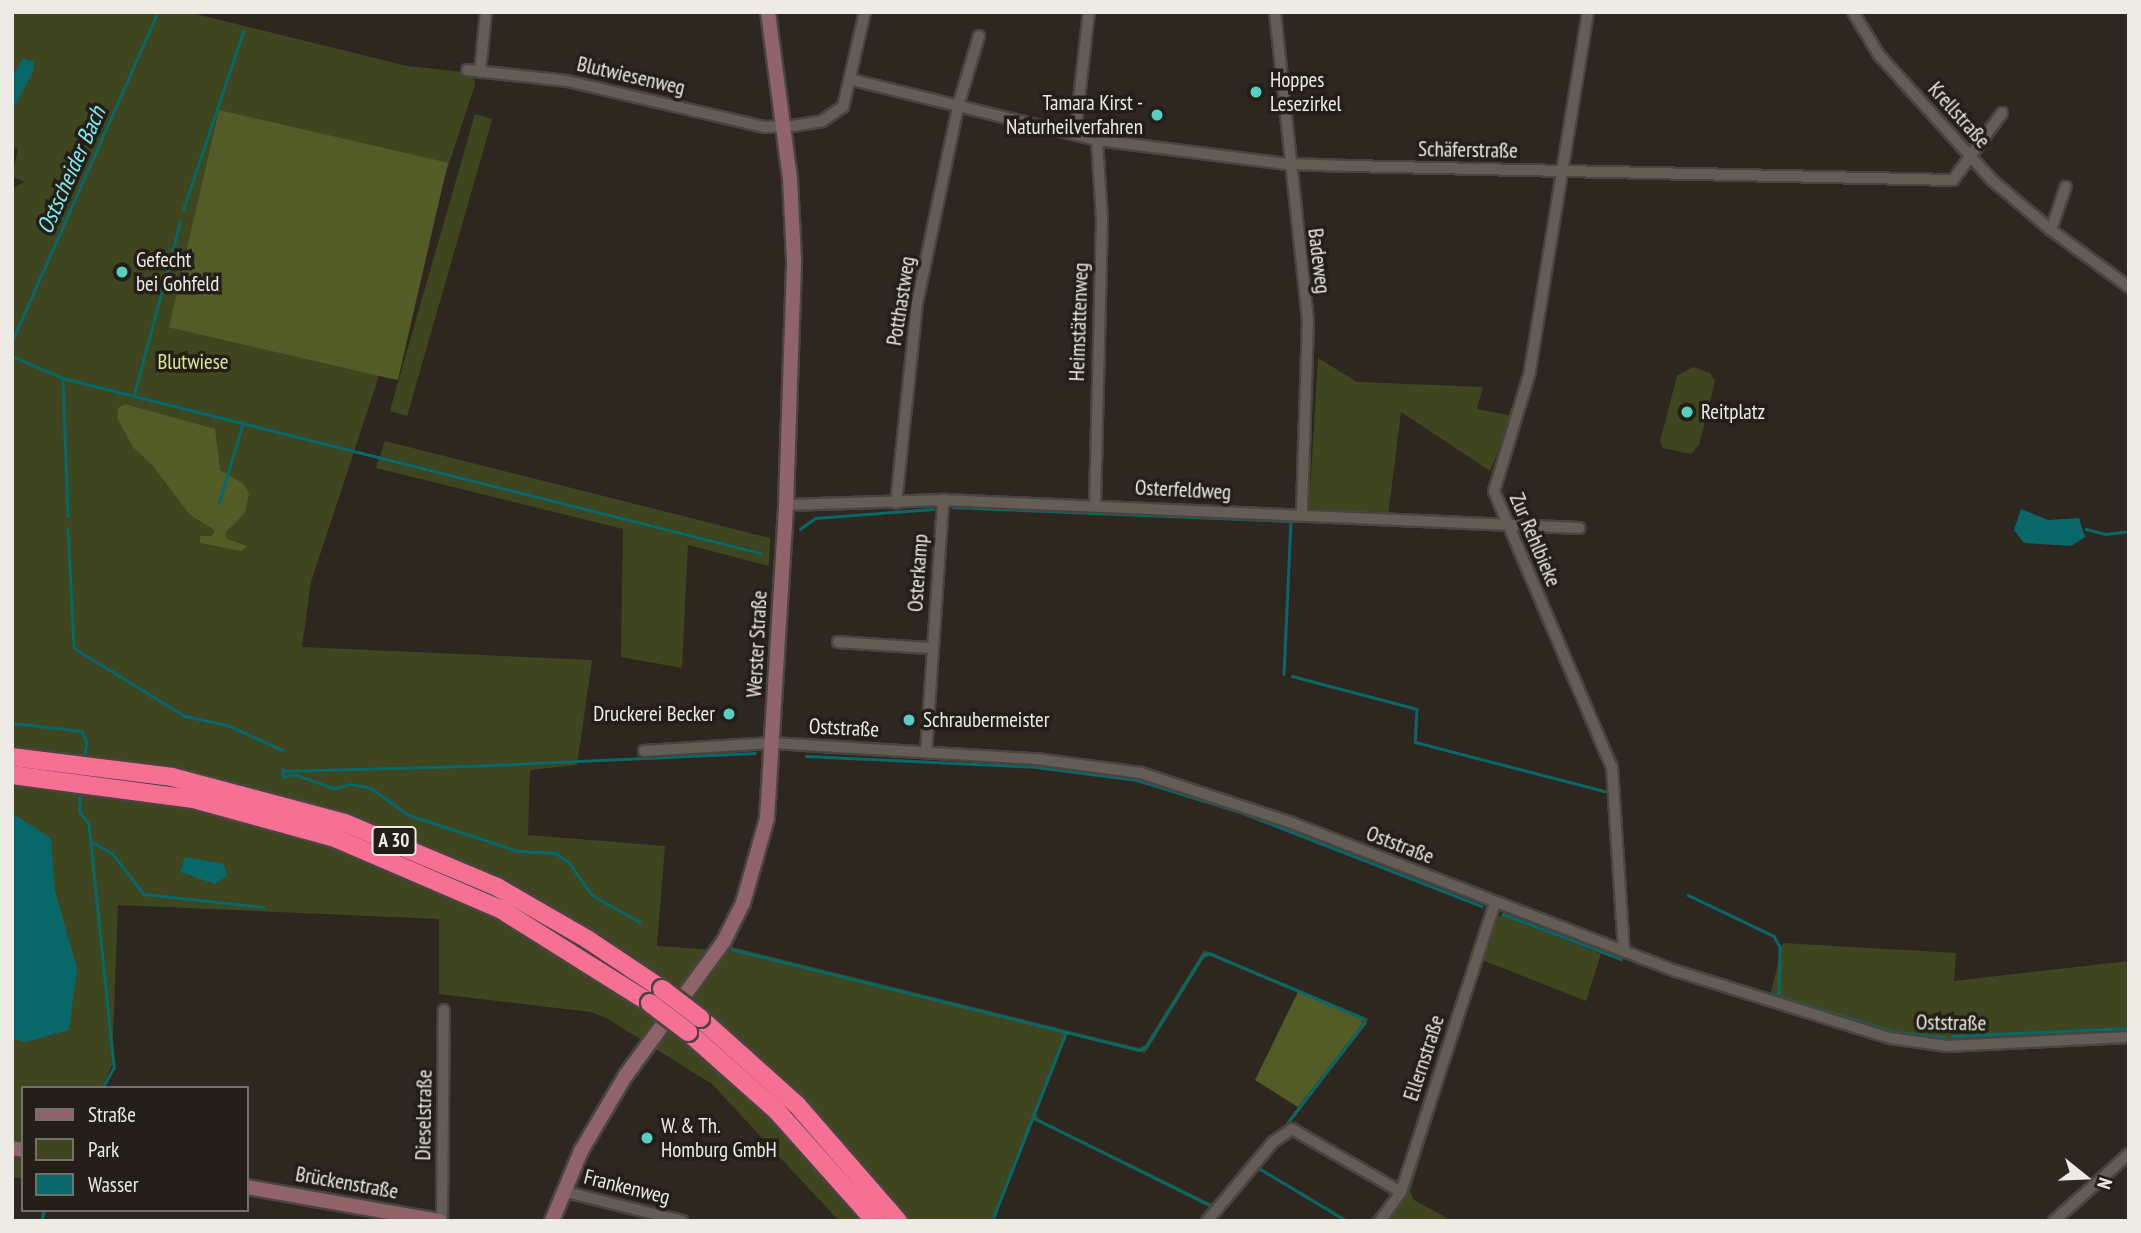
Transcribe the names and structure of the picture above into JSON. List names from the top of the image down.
{
  "streets": {
    "highway": ["A 30"],
    "main road": ["Werster Straße", "Brückenstraße"],
    "street": [
      "Blutwiesenweg",
      "Krellstraße",
      "Schäferstraße",
      "Badeweg",
      "Potthastweg",
      "Heimstättenweg",
      "Osterfeldweg",
      "Zur Rehlbieke",
      "Osterkamp",
      "Oststraße",
      "Ellernstraße",
      "Dieselstraße",
      "Frankenweg"
    ]
  },
  "crossings": [
    ["Blutwiesenweg", "Schäferstraße"],
    ["Blutwiesenweg", "Werster Straße"],
    ["Krellstraße", "Schäferstraße"],
    ["Schäferstraße", "Badeweg"],
    ["Schäferstraße", "Potthastweg"],
    ["Schäferstraße", "Heimstättenweg"],
    ["Schäferstraße", "Zur Rehlbieke"],
    ["Badeweg", "Osterfeldweg"],
    ["Potthastweg", "Osterfeldweg"],
    ["Heimstättenweg", "Osterfeldweg"],
    ["Osterfeldweg", "Zur Rehlbieke"],
    ["Osterfeldweg", "Osterkamp"],
    ["Osterfeldweg", "Werster Straße"],
    ["Zur Rehlbieke", "Oststraße"],
    ["Osterkamp", "Oststraße"],
    ["Werster Straße", "Oststraße"],
    ["Werster Straße", "Frankenweg"],
    ["Oststraße", "Ellernstraße"],
    ["Dieselstraße", "Brückenstraße"]
  ],
  "water": ["Ostscheider Bach"],
  "parks": ["Blutwiese"],
  "places": [
    "Hoppes Lesezirkel",
    "Tamara Kirst - Naturheilverfahren",
    "Gefecht bei Gohfeld",
    "Reitplatz",
    "Druckerei Becker",
    "Schraubermeister",
    "W. & Th. Homburg GmbH"
  ],
  "legend": ["Straße", "Park", "Wasser"],
  "north": "right"
}
